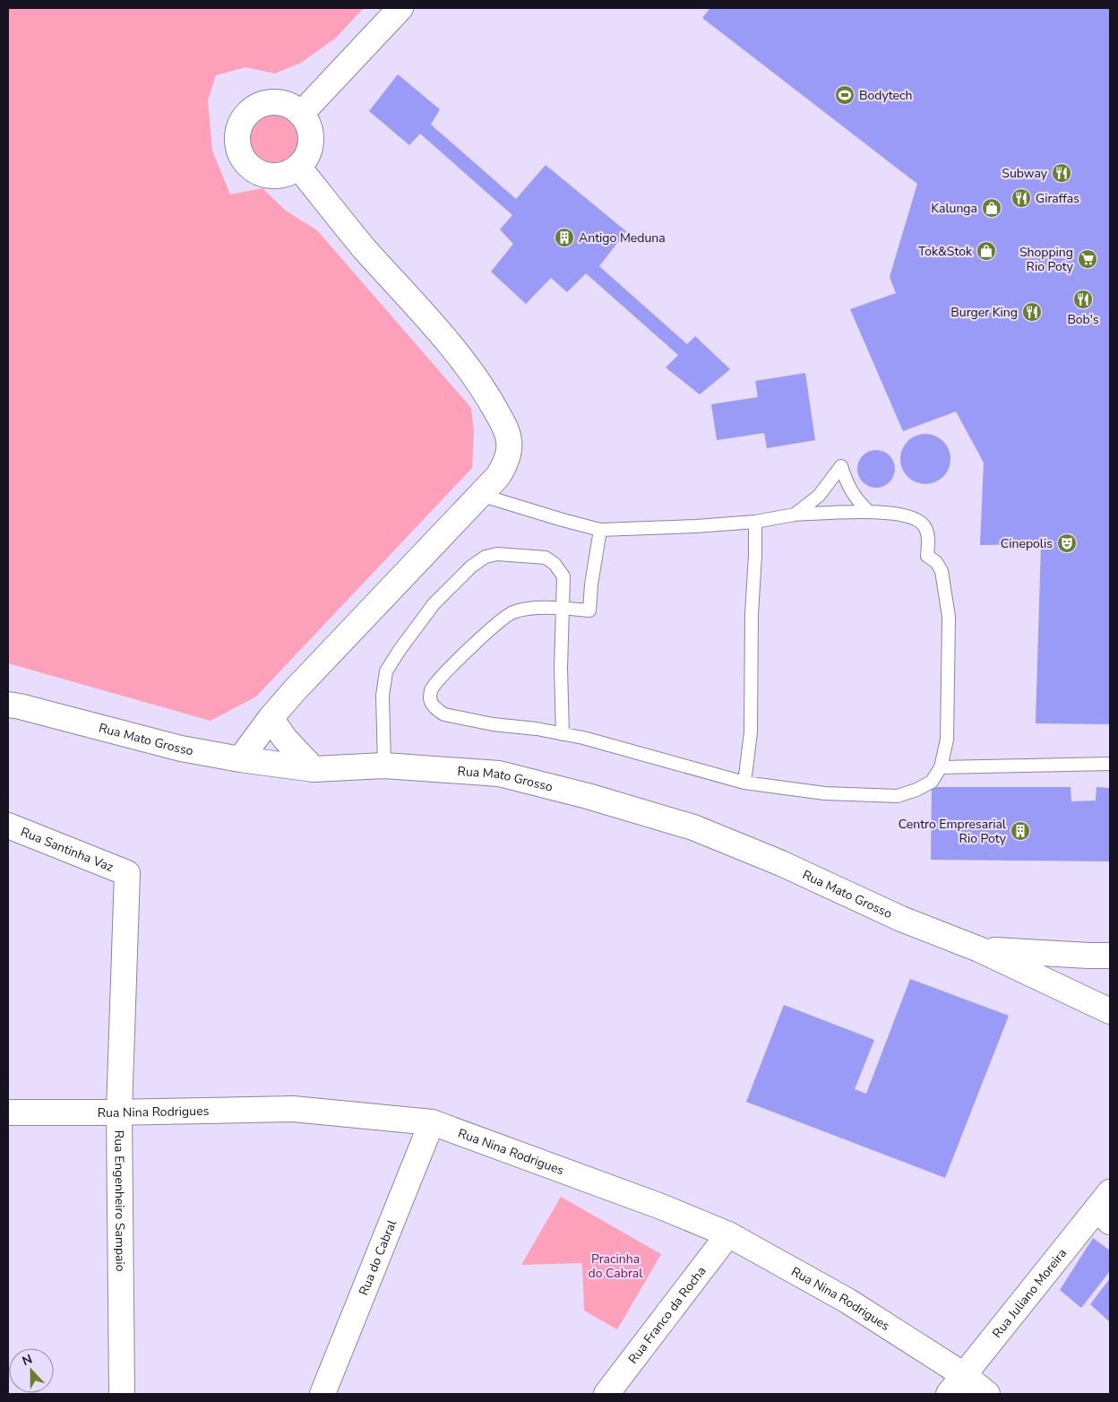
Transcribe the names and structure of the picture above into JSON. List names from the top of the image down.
{
  "streets": {
    "street": [
      "Rua Mato Grosso",
      "Rua Santinha Vaz",
      "Rua Nina Rodrigues",
      "Rua Engenheiro Sampaio",
      "Rua do Cabral",
      "Rua Juliano Moreira",
      "Rua Franco da Rocha"
    ]
  },
  "crossings": [
    ["Rua Santinha Vaz", "Rua Engenheiro Sampaio"],
    ["Rua Nina Rodrigues", "Rua Engenheiro Sampaio"],
    ["Rua Nina Rodrigues", "Rua do Cabral"],
    ["Rua Nina Rodrigues", "Rua Juliano Moreira"],
    ["Rua Nina Rodrigues", "Rua Franco da Rocha"]
  ],
  "parks": ["Pracinha do Cabral"],
  "places": {
    "sports": ["Bodytech"],
    "restaurant": [
      "Subway",
      "Giraffas",
      "Bob's",
      "Burger King"
    ],
    "shop": ["Kalunga", "Tok&Stok"],
    "building": ["Antigo Meduna", "Centro Empresarial Rio Poty"],
    "supermarket": ["Shopping Rio Poty"],
    "theatre": ["Cinepolis"]
  },
  "north": "top"
}
